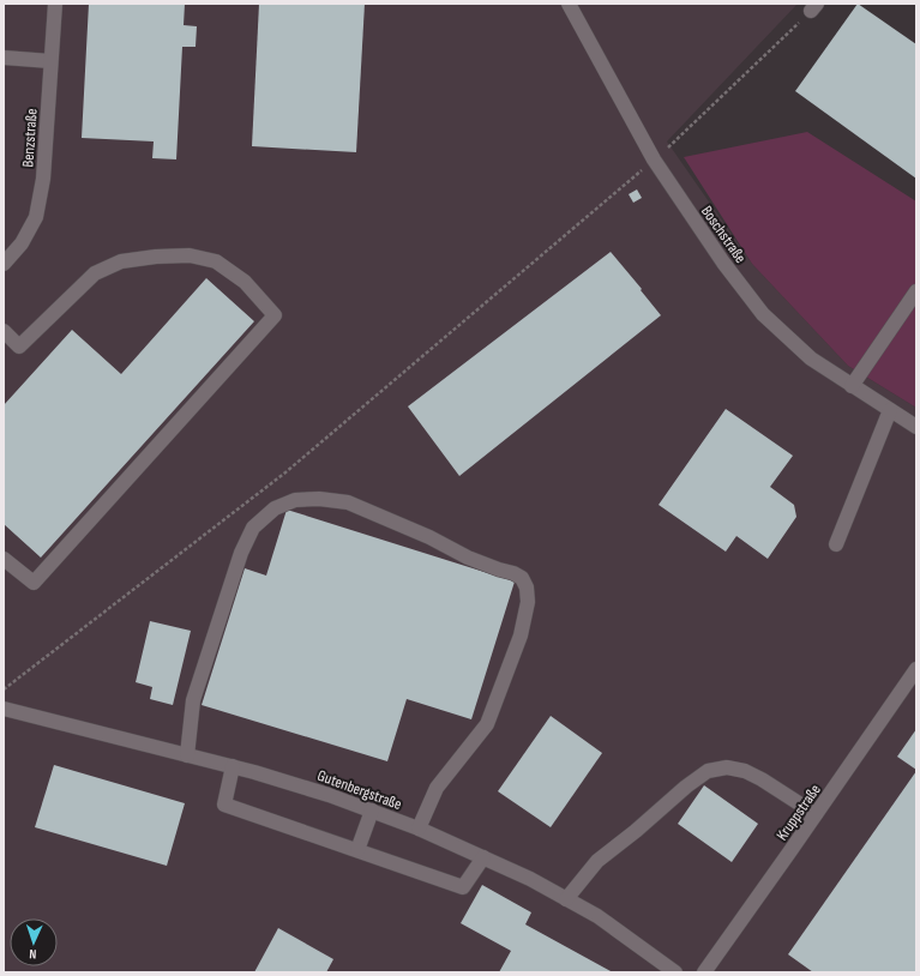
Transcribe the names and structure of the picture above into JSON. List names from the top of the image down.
{
  "streets": {
    "street": [
      "Benzstraße",
      "Boschstraße",
      "Gutenbergstraße",
      "Kruppstraße"
    ]
  },
  "north": "bottom"
}
